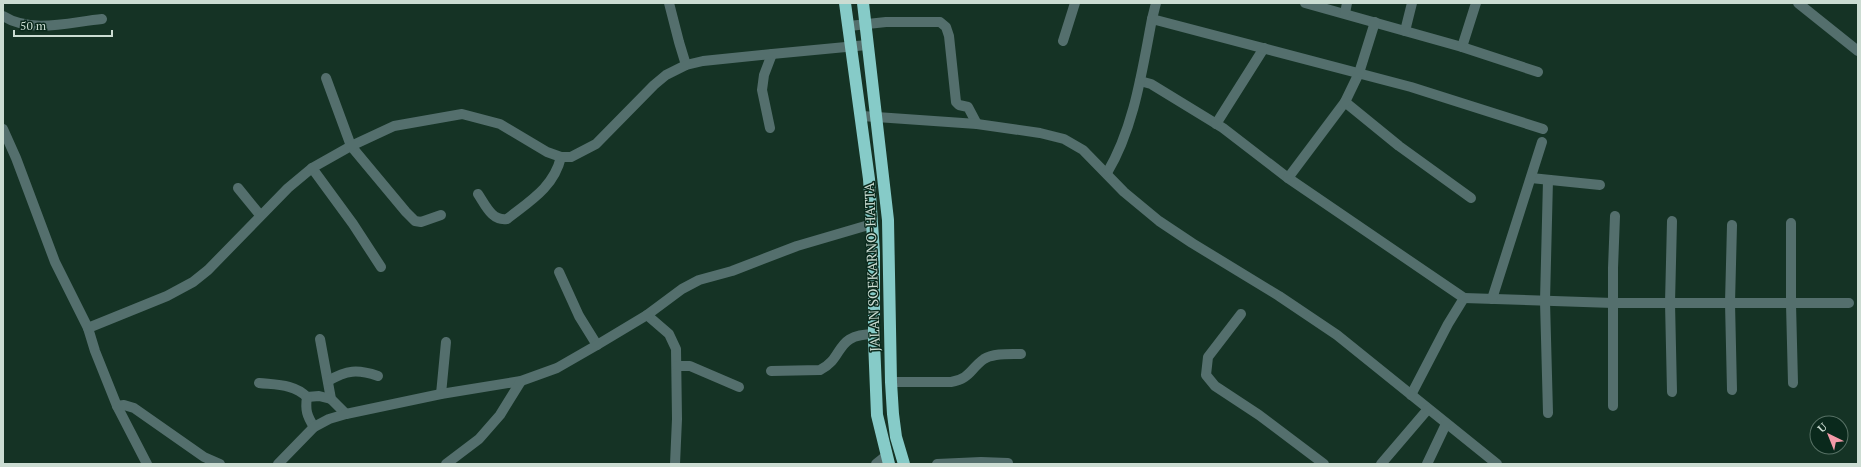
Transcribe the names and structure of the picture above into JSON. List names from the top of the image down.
{
  "streets": {
    "highway": ["JALAN SOEKARNO-HATTA"]
  },
  "scale_bar": "50 m",
  "north": "top left"
}
